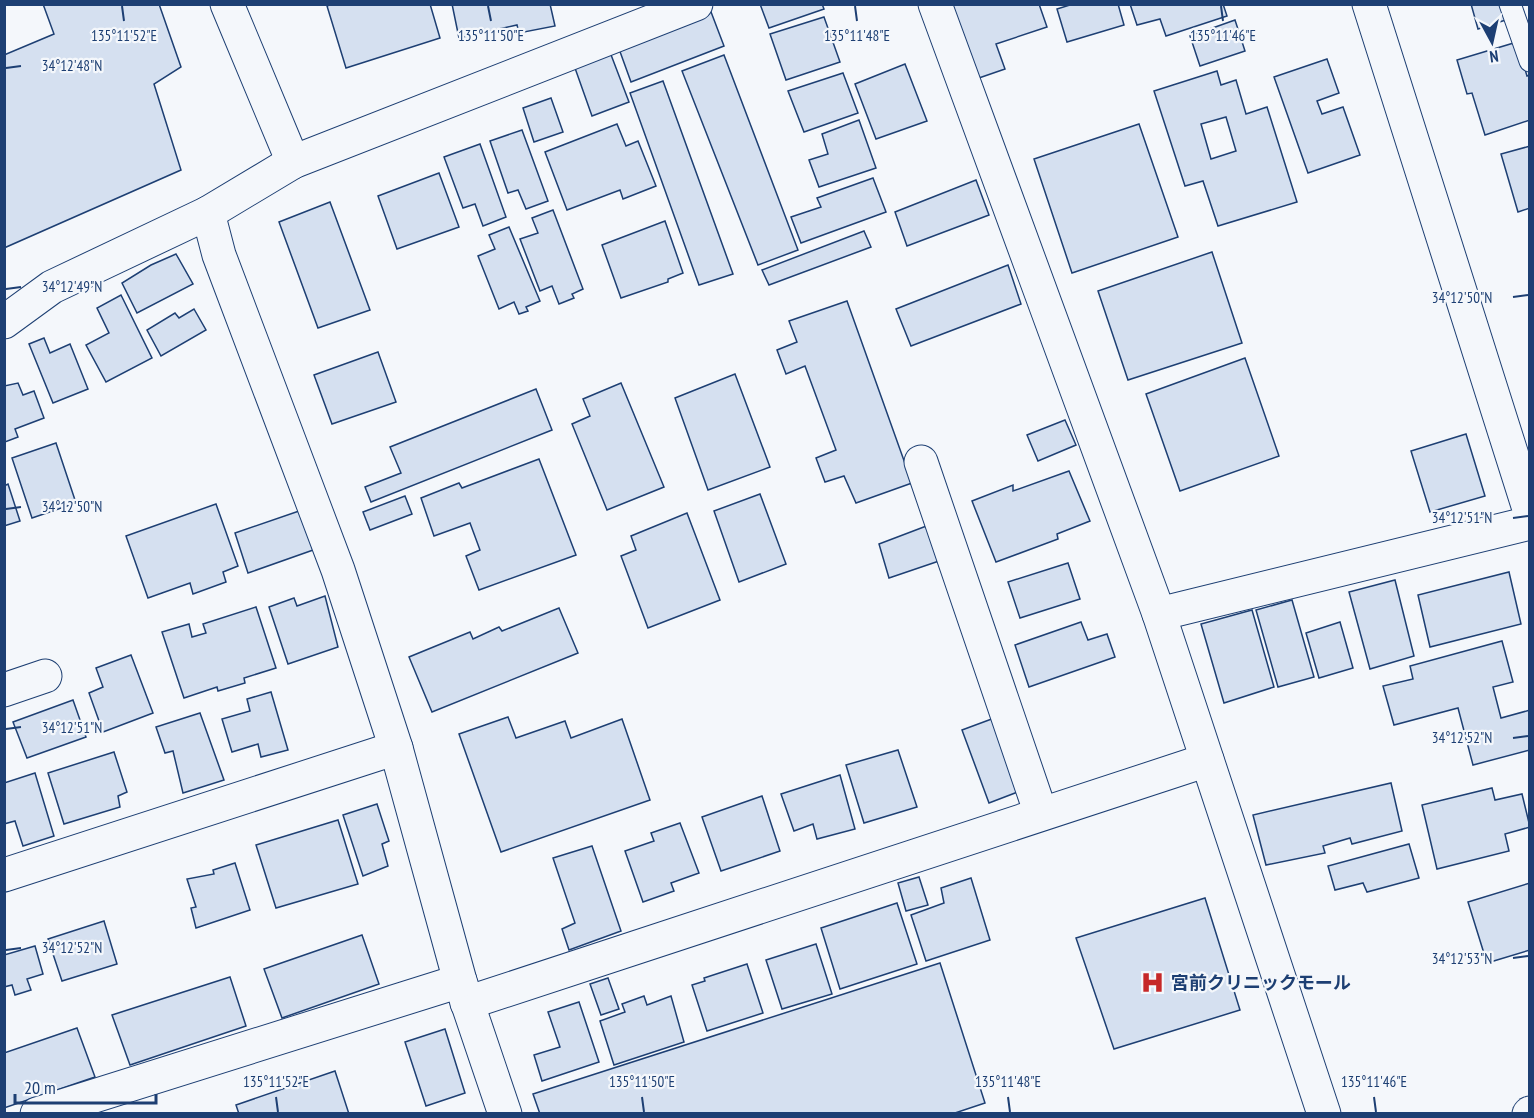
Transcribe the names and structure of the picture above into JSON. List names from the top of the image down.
{
  "places": {
    "hospital": ["宮前クリニックモール"]
  },
  "scale_bar": "20 m",
  "north": "bottom",
  "coordinates": [
    "135°11'52\"E",
    "135°11'50\"E",
    "135°11'48\"E",
    "135°11'46\"E",
    "34°12'48\"N",
    "34°12'49\"N",
    "34°12'50\"N",
    "34°12'51\"N",
    "34°12'52\"N",
    "34°12'53\"N"
  ]
}
